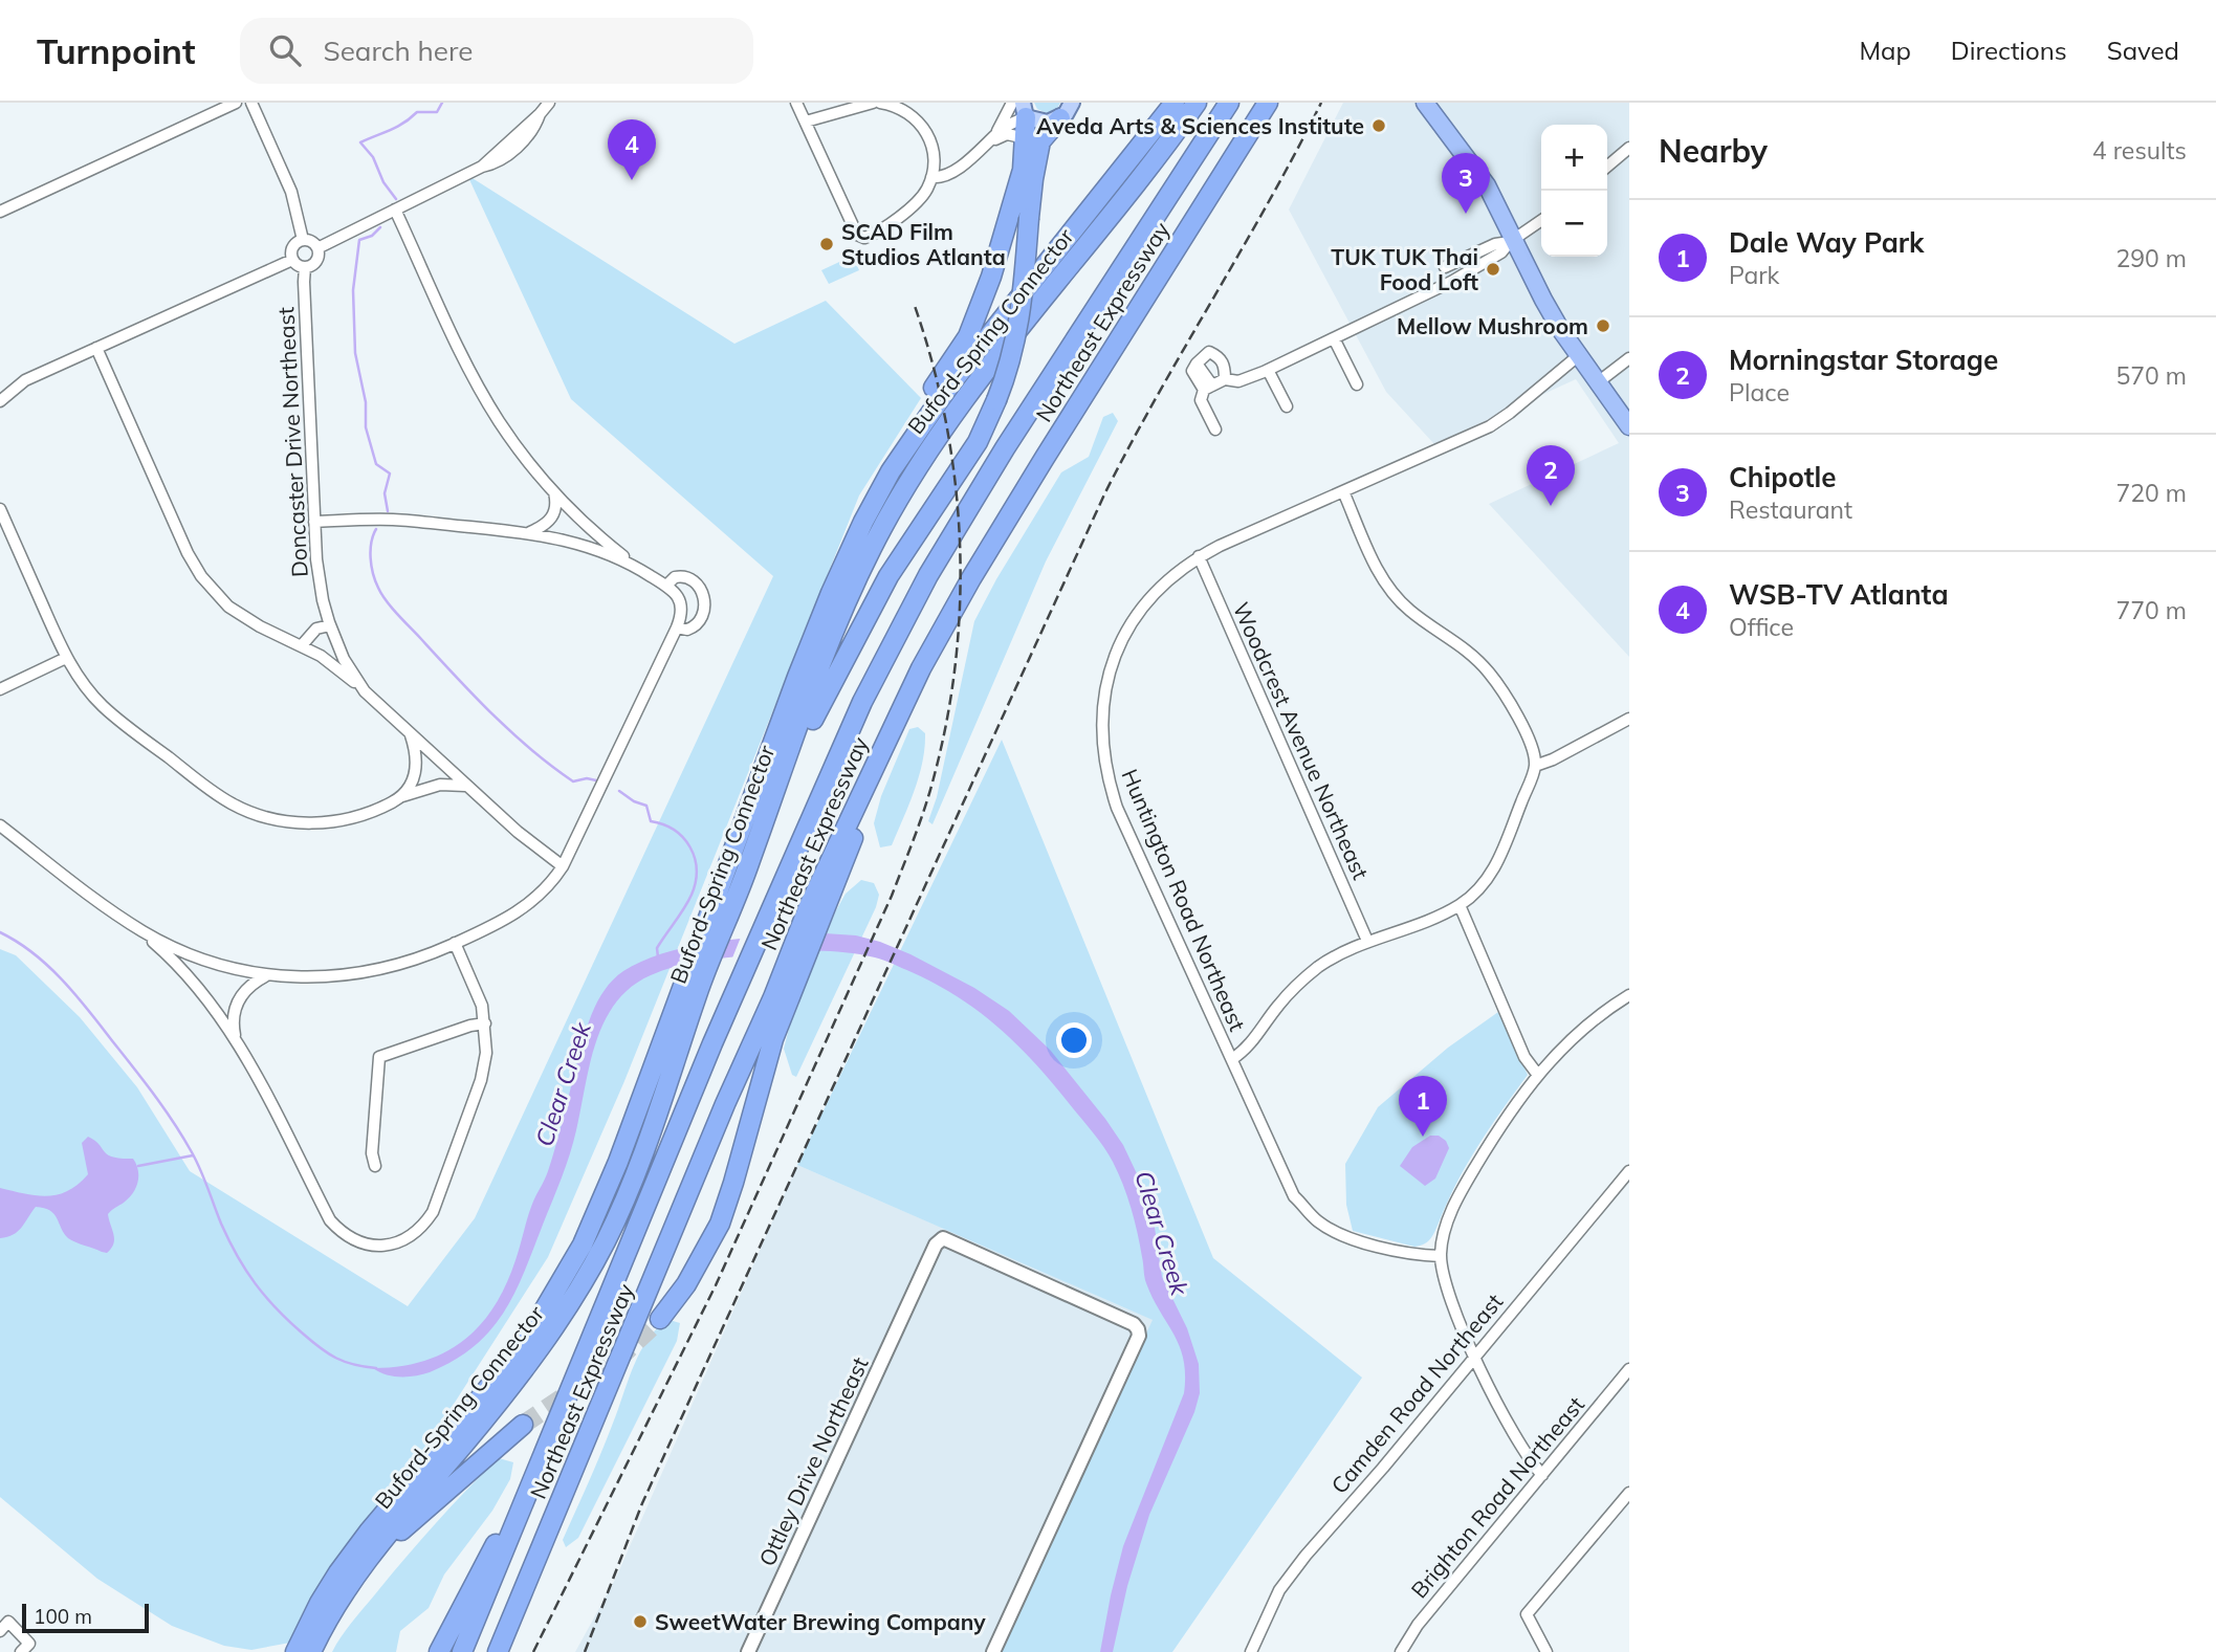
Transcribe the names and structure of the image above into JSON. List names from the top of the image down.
{
  "streets": {
    "highway": ["Northeast Expressway", "Buford-Spring Connector"],
    "street": [
      "Doncaster Drive Northeast",
      "Woodcrest Avenue Northeast",
      "Huntington Road Northeast",
      "Camden Road Northeast",
      "Ottley Drive Northeast",
      "Brighton Road Northeast"
    ]
  },
  "crossings": [
    ["Woodcrest Avenue Northeast", "Huntington Road Northeast"]
  ],
  "water": ["Clear Creek"],
  "places": [
    "Aveda Arts & Sciences Institute",
    "SCAD Film Studios Atlanta",
    "TUK TUK Thai Food Loft",
    "Mellow Mushroom",
    "SweetWater Brewing Company"
  ],
  "scale_bar": "100 m",
  "page": {
    "header": "Turnpoint",
    "search": "Search here",
    "nav": ["Map", "Directions", "Saved"],
    "heading": ["Nearby", "4 results"],
    "pins": [
      "4",
      "3",
      "2",
      "1"
    ],
    "map_buttons": ["+", "−"],
    "list": [
      {
        "mark": "1",
        "name": "Dale Way Park",
        "note": "Park",
        "value": "290 m"
      },
      {
        "mark": "2",
        "name": "Morningstar Storage",
        "note": "Place",
        "value": "570 m"
      },
      {
        "mark": "3",
        "name": "Chipotle",
        "note": "Restaurant",
        "value": "720 m"
      },
      {
        "mark": "4",
        "name": "WSB-TV Atlanta",
        "note": "Office",
        "value": "770 m"
      }
    ],
    "scale": "100 m"
  }
}
